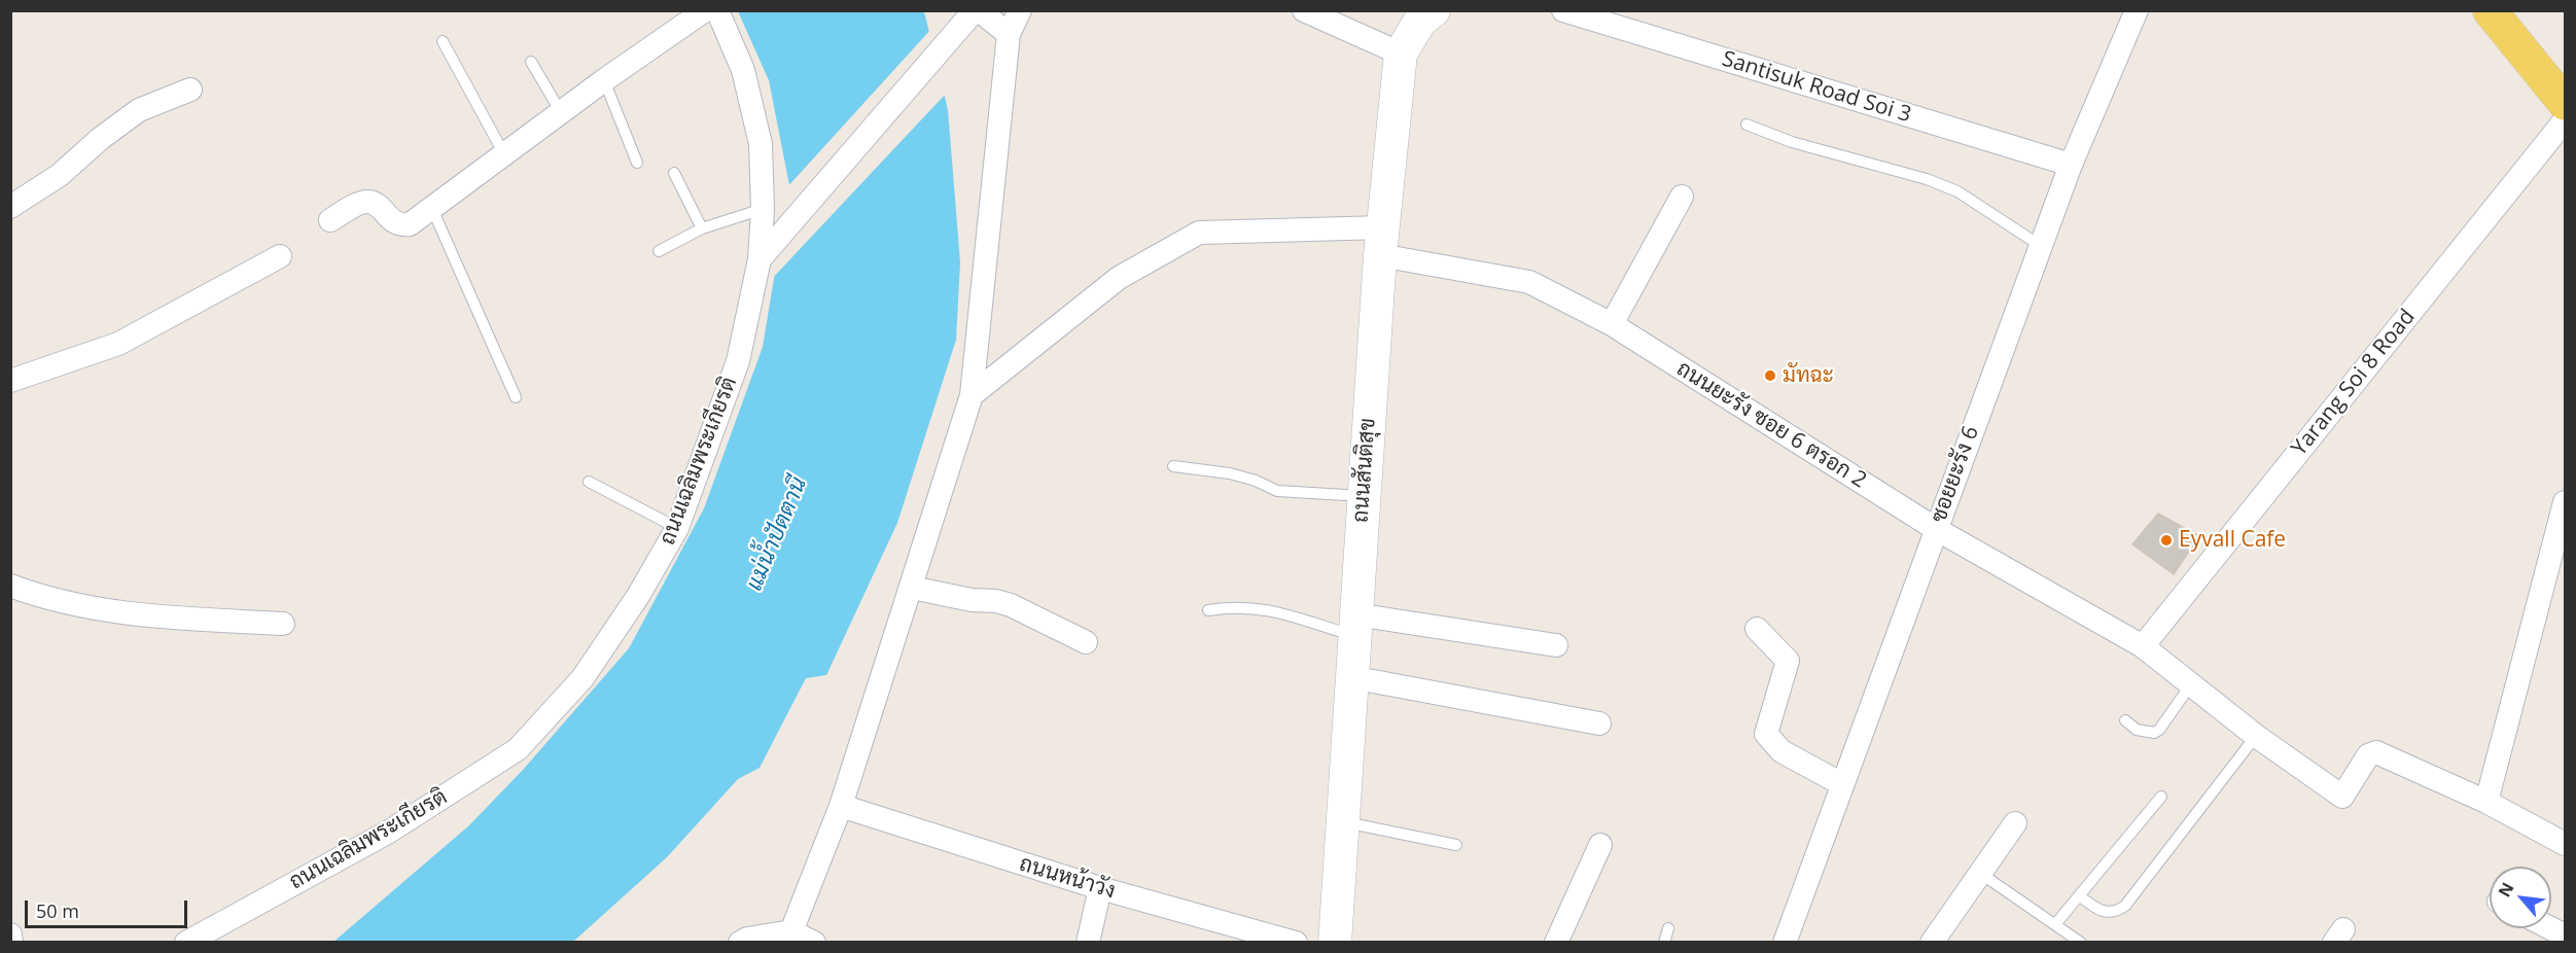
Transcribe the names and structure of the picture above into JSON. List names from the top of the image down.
{
  "streets": {
    "street": [
      "Santisuk Road Soi 3",
      "Yarang Soi 8 Road",
      "ถนนยะรัง ซอย 6 ตรอก 2",
      "ถนนเฉลิมพระเกียรติ",
      "ถนนสันติสุข",
      "ซอยยะรัง 6",
      "ถนนหน้าวัง"
    ]
  },
  "crossings": [
    ["Santisuk Road Soi 3", "ซอยยะรัง 6"],
    ["Yarang Soi 8 Road", "ถนนยะรัง ซอย 6 ตรอก 2"],
    ["ถนนยะรัง ซอย 6 ตรอก 2", "ถนนสันติสุข"],
    ["ถนนยะรัง ซอย 6 ตรอก 2", "ซอยยะรัง 6"]
  ],
  "water": ["แม่น้ำปัตตานี"],
  "places": ["มัทฉะ", "Eyvall Cafe"],
  "scale_bar": "50 m",
  "north": "top left"
}
